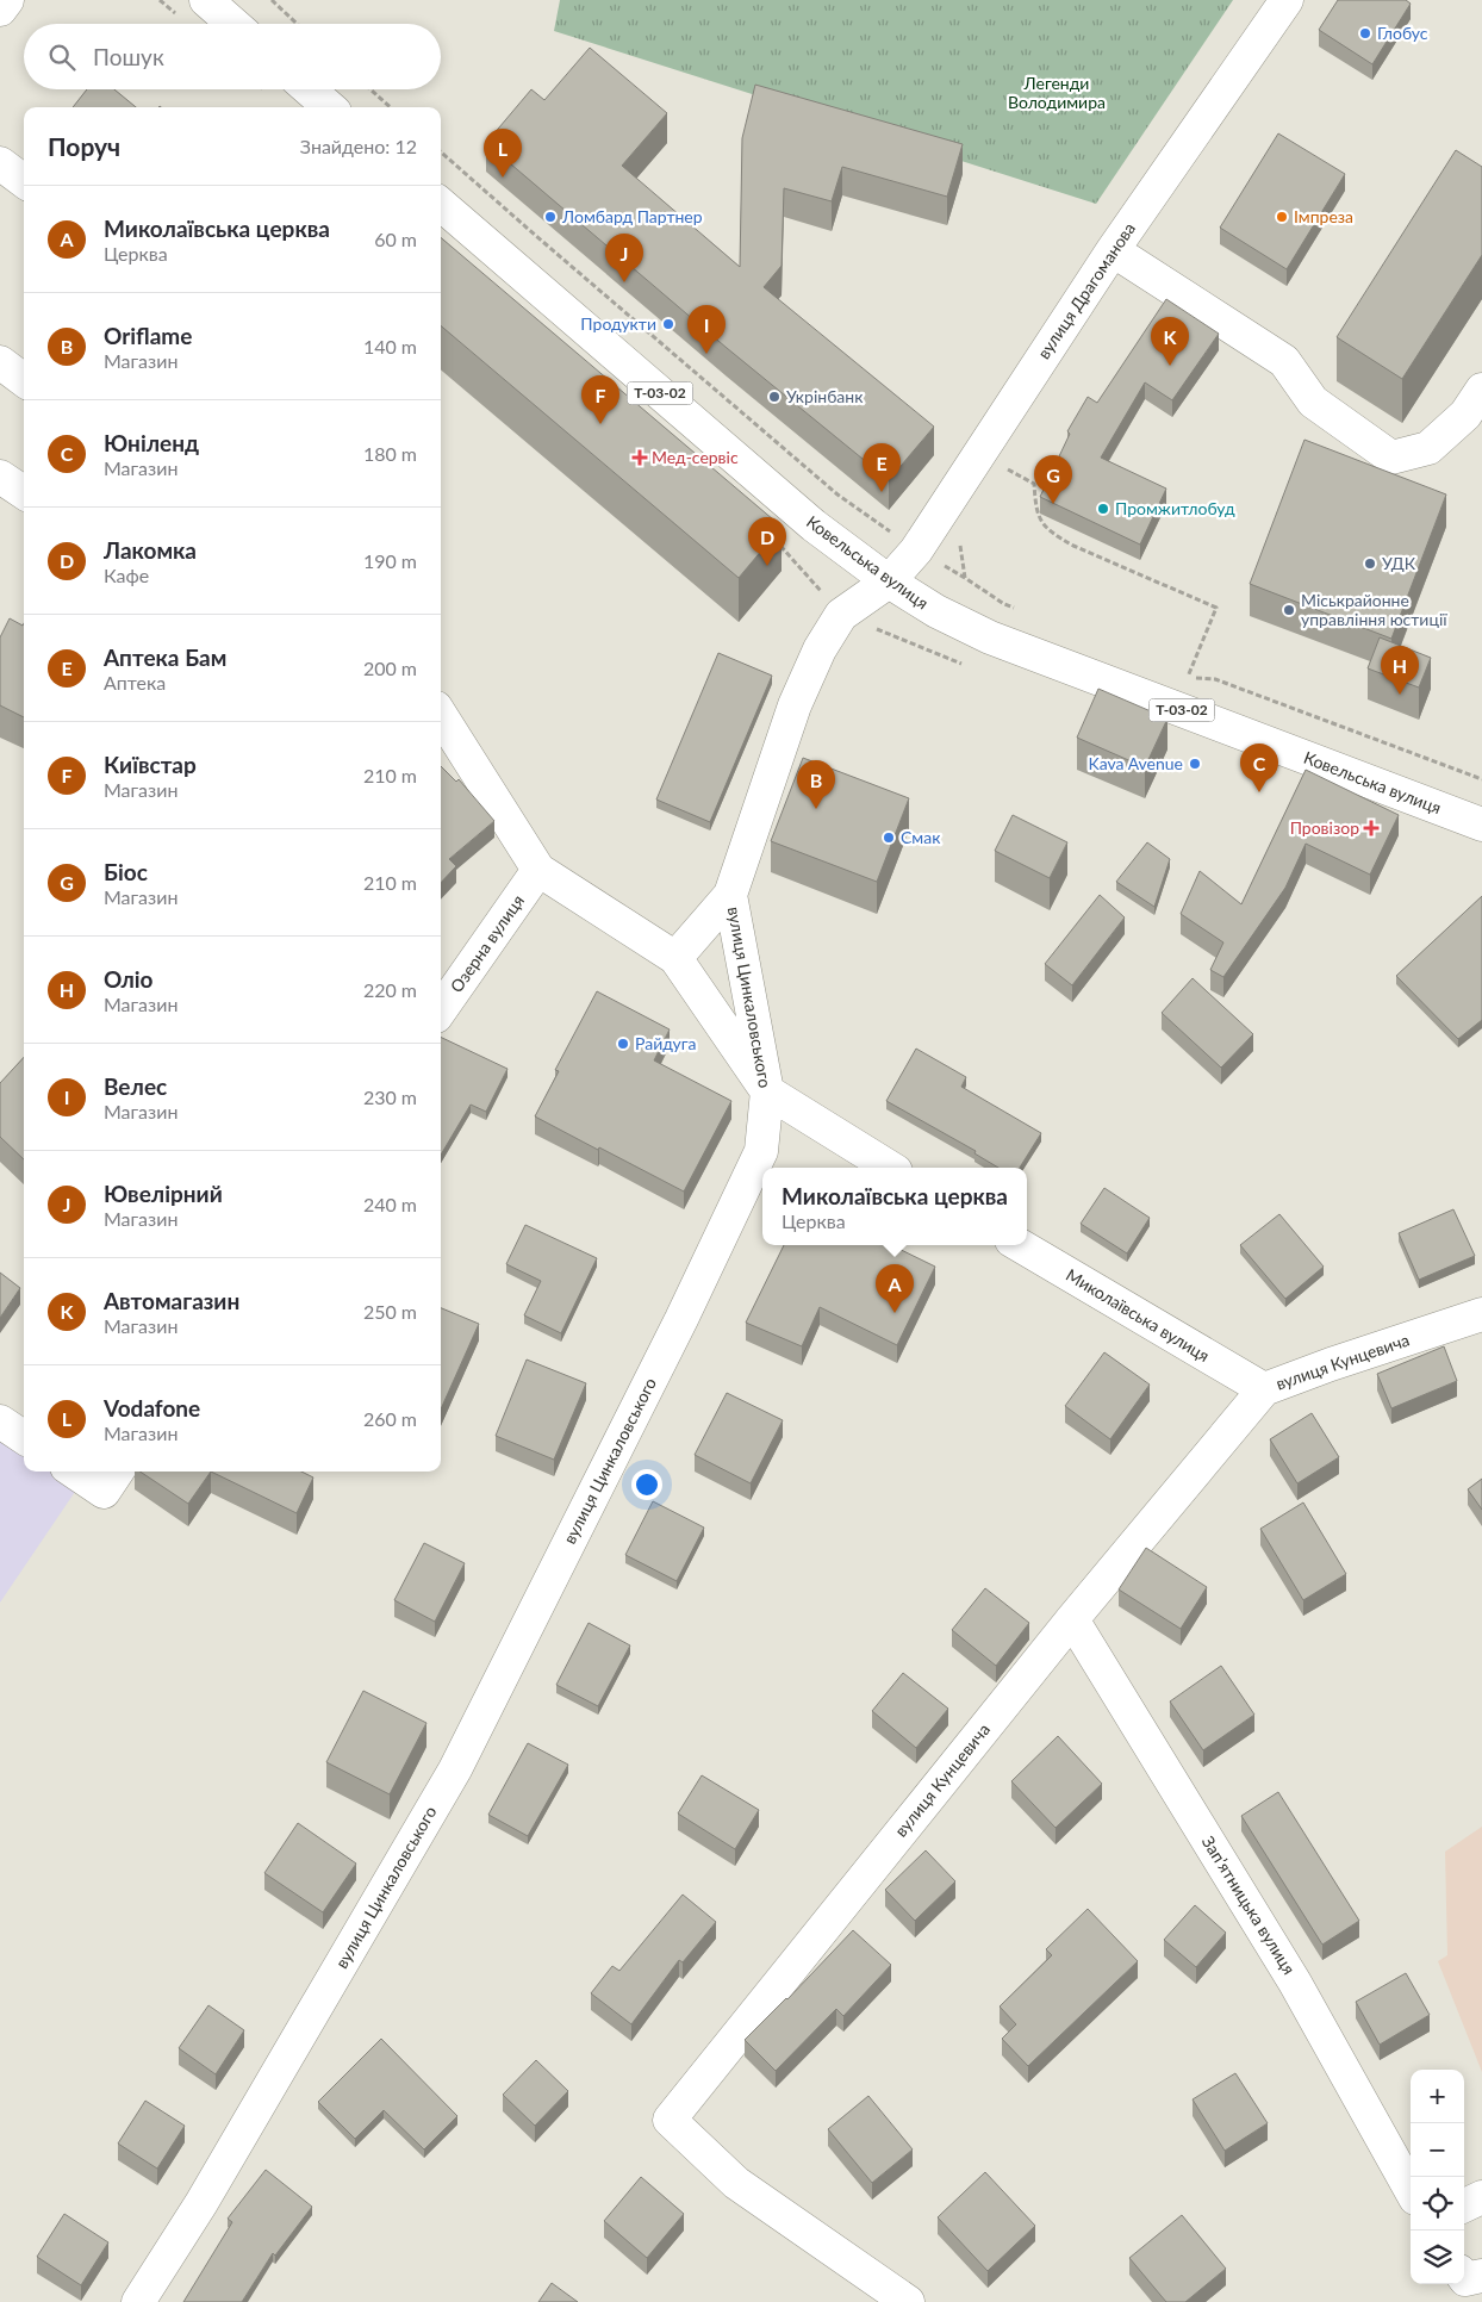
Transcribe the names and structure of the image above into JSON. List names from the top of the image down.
{
  "streets": {
    "street": [
      "вулиця Драгоманова",
      "Т-03-02",
      "Ковельська вулиця",
      "Озерна вулиця",
      "вулиця Цинкаловського",
      "Миколаївська вулиця",
      "вулиця Кунцевича",
      "Запʼятницька вулиця"
    ]
  },
  "crossings": [
    ["вулиця Драгоманова", "Ковельська вулиця"],
    ["вулиця Драгоманова", "вулиця Цинкаловського"],
    ["Ковельська вулиця", "вулиця Цинкаловського"],
    ["Миколаївська вулиця", "вулиця Кунцевича"],
    ["вулиця Кунцевича", "Запʼятницька вулиця"]
  ],
  "parks": ["Легенди Володимира"],
  "places": {
    "other": [
      "Глобус",
      "Ломбард Партнер",
      "Імпреза",
      "Продукти",
      "Укрінбанк",
      "Промжитлобуд",
      "УДК",
      "Міськрайонне управління юстиції",
      "Kava Avenue",
      "Смак",
      "Райдуга"
    ],
    "health": ["Мед-сервіс", "Провізор"]
  },
  "page": {
    "search": "Пошук",
    "heading": ["Поруч", "Знайдено: 12"],
    "pins": [
      "L",
      "J",
      "I",
      "K",
      "F",
      "E",
      "G",
      "D",
      "H",
      "C",
      "B",
      "A"
    ],
    "list": [
      {
        "mark": "A",
        "name": "Миколаївська церква",
        "note": "Церква",
        "value": "60 m"
      },
      {
        "mark": "B",
        "name": "Oriflame",
        "note": "Магазин",
        "value": "140 m"
      },
      {
        "mark": "C",
        "name": "Юніленд",
        "note": "Магазин",
        "value": "180 m"
      },
      {
        "mark": "D",
        "name": "Лакомка",
        "note": "Кафе",
        "value": "190 m"
      },
      {
        "mark": "E",
        "name": "Аптека Бам",
        "note": "Аптека",
        "value": "200 m"
      },
      {
        "mark": "F",
        "name": "Київстар",
        "note": "Магазин",
        "value": "210 m"
      },
      {
        "mark": "G",
        "name": "Біос",
        "note": "Магазин",
        "value": "210 m"
      },
      {
        "mark": "H",
        "name": "Оліо",
        "note": "Магазин",
        "value": "220 m"
      },
      {
        "mark": "I",
        "name": "Велес",
        "note": "Магазин",
        "value": "230 m"
      },
      {
        "mark": "J",
        "name": "Ювелірний",
        "note": "Магазин",
        "value": "240 m"
      },
      {
        "mark": "K",
        "name": "Автомагазин",
        "note": "Магазин",
        "value": "250 m"
      },
      {
        "mark": "L",
        "name": "Vodafone",
        "note": "Магазин",
        "value": "260 m"
      }
    ],
    "popup": ["Миколаївська церква", "Церква"],
    "map_buttons": ["+", "−"]
  }
}
